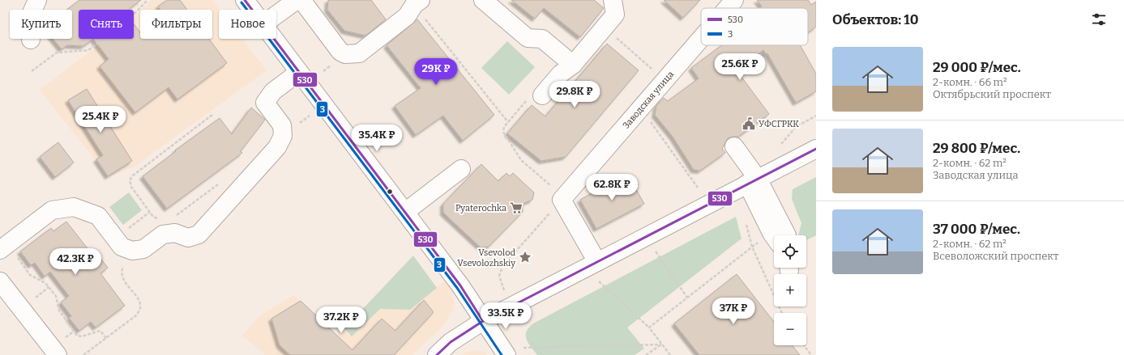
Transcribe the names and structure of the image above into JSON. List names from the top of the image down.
{
  "streets": {
    "street": ["Заводская улица"]
  },
  "places": {
    "public building": ["УФСГРКК"],
    "supermarket": ["Pyaterochka"],
    "place": ["Vsevolod Vsevolozhskiy"]
  },
  "lines": ["transit line 530", "transit line 3"],
  "legend": ["530", "3"],
  "page": {
    "heading": "Объектов: 10",
    "chip": [
      "Купить",
      "Снять",
      "Фильтры",
      "Новое"
    ],
    "list": [
      {
        "name": "29 000 ₽/мес.",
        "note": "2-комн. · 66 m² · Октябрьский проспект"
      },
      {
        "name": "29 800 ₽/мес.",
        "note": "2-комн. · 62 m² · Заводская улица"
      },
      {
        "name": "37 000 ₽/мес.",
        "note": "2-комн. · 62 m² · Всеволожский проспект"
      }
    ],
    "price": [
      "25.6K ₽",
      "29K ₽",
      "29.8K ₽",
      "25.4K ₽",
      "35.4K ₽",
      "62.8K ₽",
      "42.3K ₽",
      "37K ₽",
      "33.5K ₽",
      "37.2K ₽"
    ],
    "map_buttons": ["+", "−"]
  }
}
